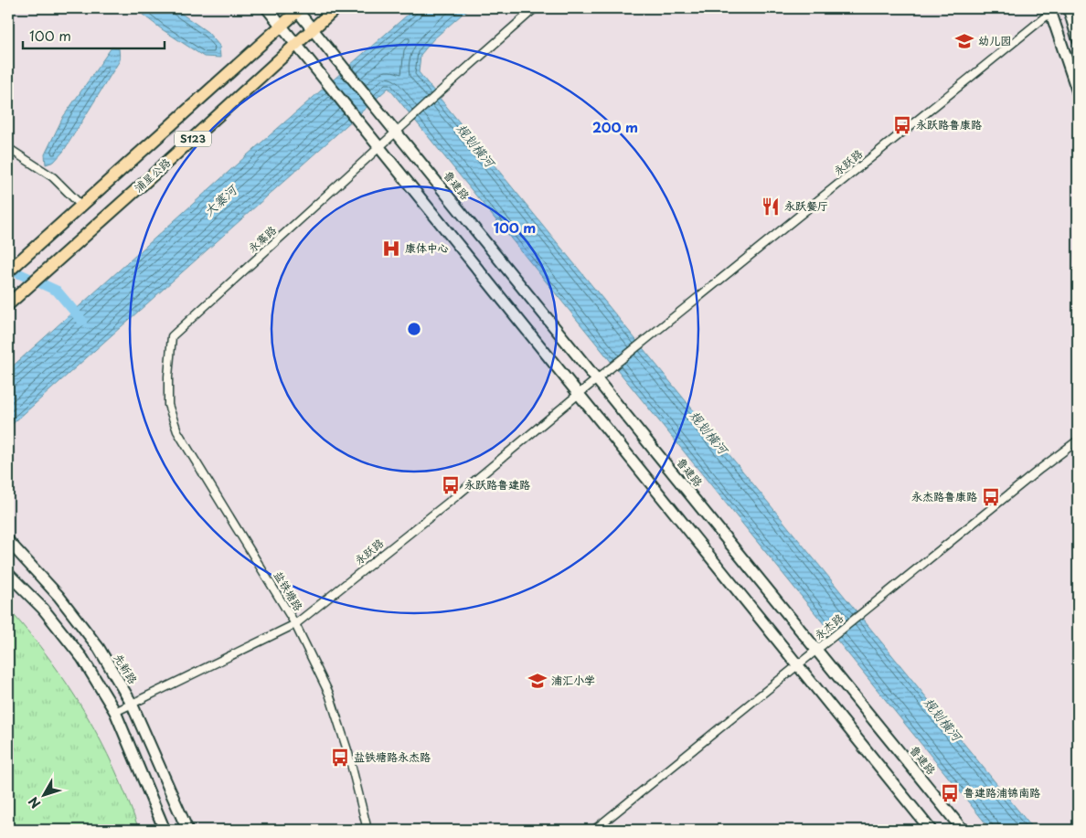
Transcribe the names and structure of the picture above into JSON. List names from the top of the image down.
{
  "streets": {
    "main road": ["S123", "浦星公路"],
    "street": [
      "永跃路",
      "鲁建路",
      "永寨路",
      "盐铁塘路",
      "永杰路",
      "先新路"
    ]
  },
  "crossings": [
    ["永跃路", "鲁建路"],
    ["永跃路", "盐铁塘路"],
    ["永跃路", "先新路"],
    ["浦星公路", "鲁建路"],
    ["鲁建路", "永寨路"],
    ["鲁建路", "永杰路"],
    ["永寨路", "盐铁塘路"]
  ],
  "water": ["规划横河", "大寨河"],
  "places": {
    "school or university": ["幼儿园", "浦汇小学"],
    "bus stop": [
      "永跃路鲁康路",
      "永跃路鲁建路",
      "永杰路鲁康路",
      "盐铁塘路永杰路",
      "鲁建路浦锦南路"
    ],
    "restaurant": ["永跃餐厅"],
    "hospital": ["康体中心"]
  },
  "scale_bar": "100 m",
  "north": "bottom left",
  "rings": ["200 m", "100 m"]
}
